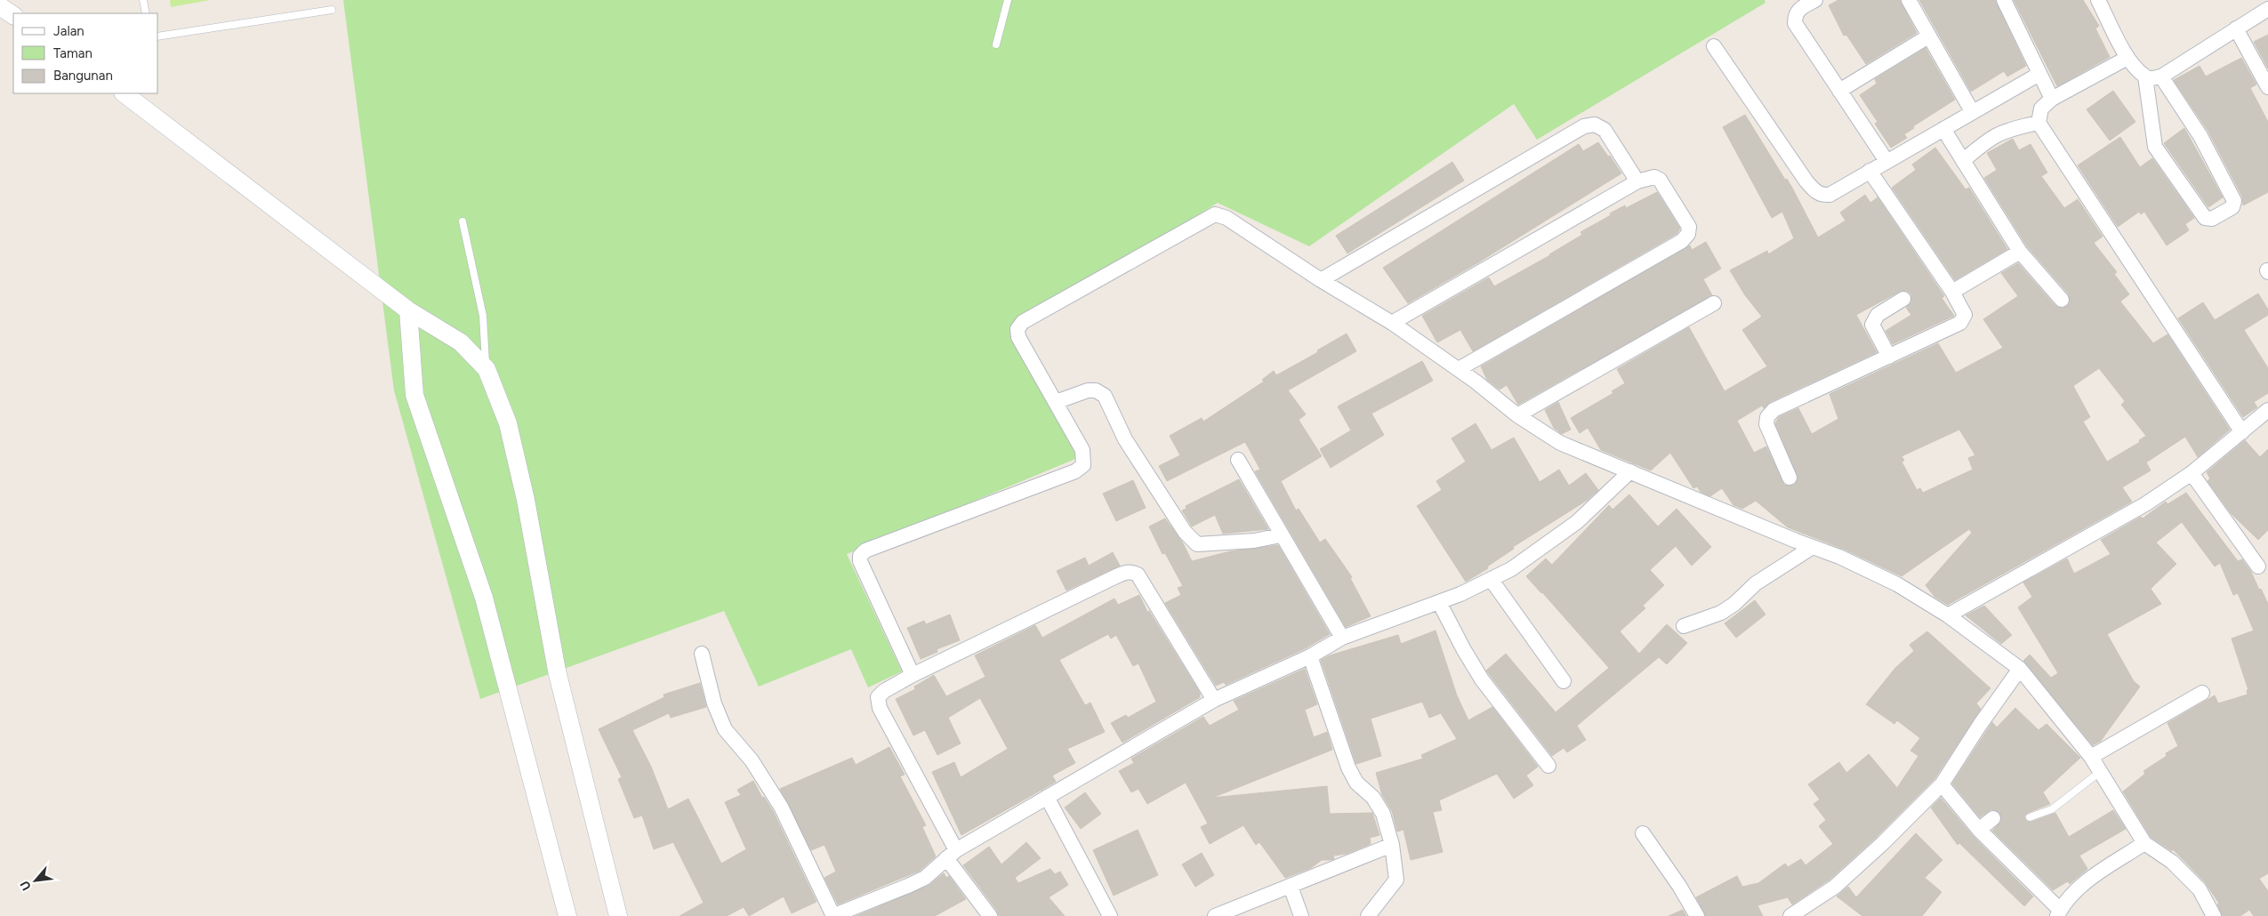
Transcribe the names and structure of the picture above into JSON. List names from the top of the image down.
{
  "legend": ["Jalan", "Taman", "Bangunan"],
  "north": "bottom left"
}
